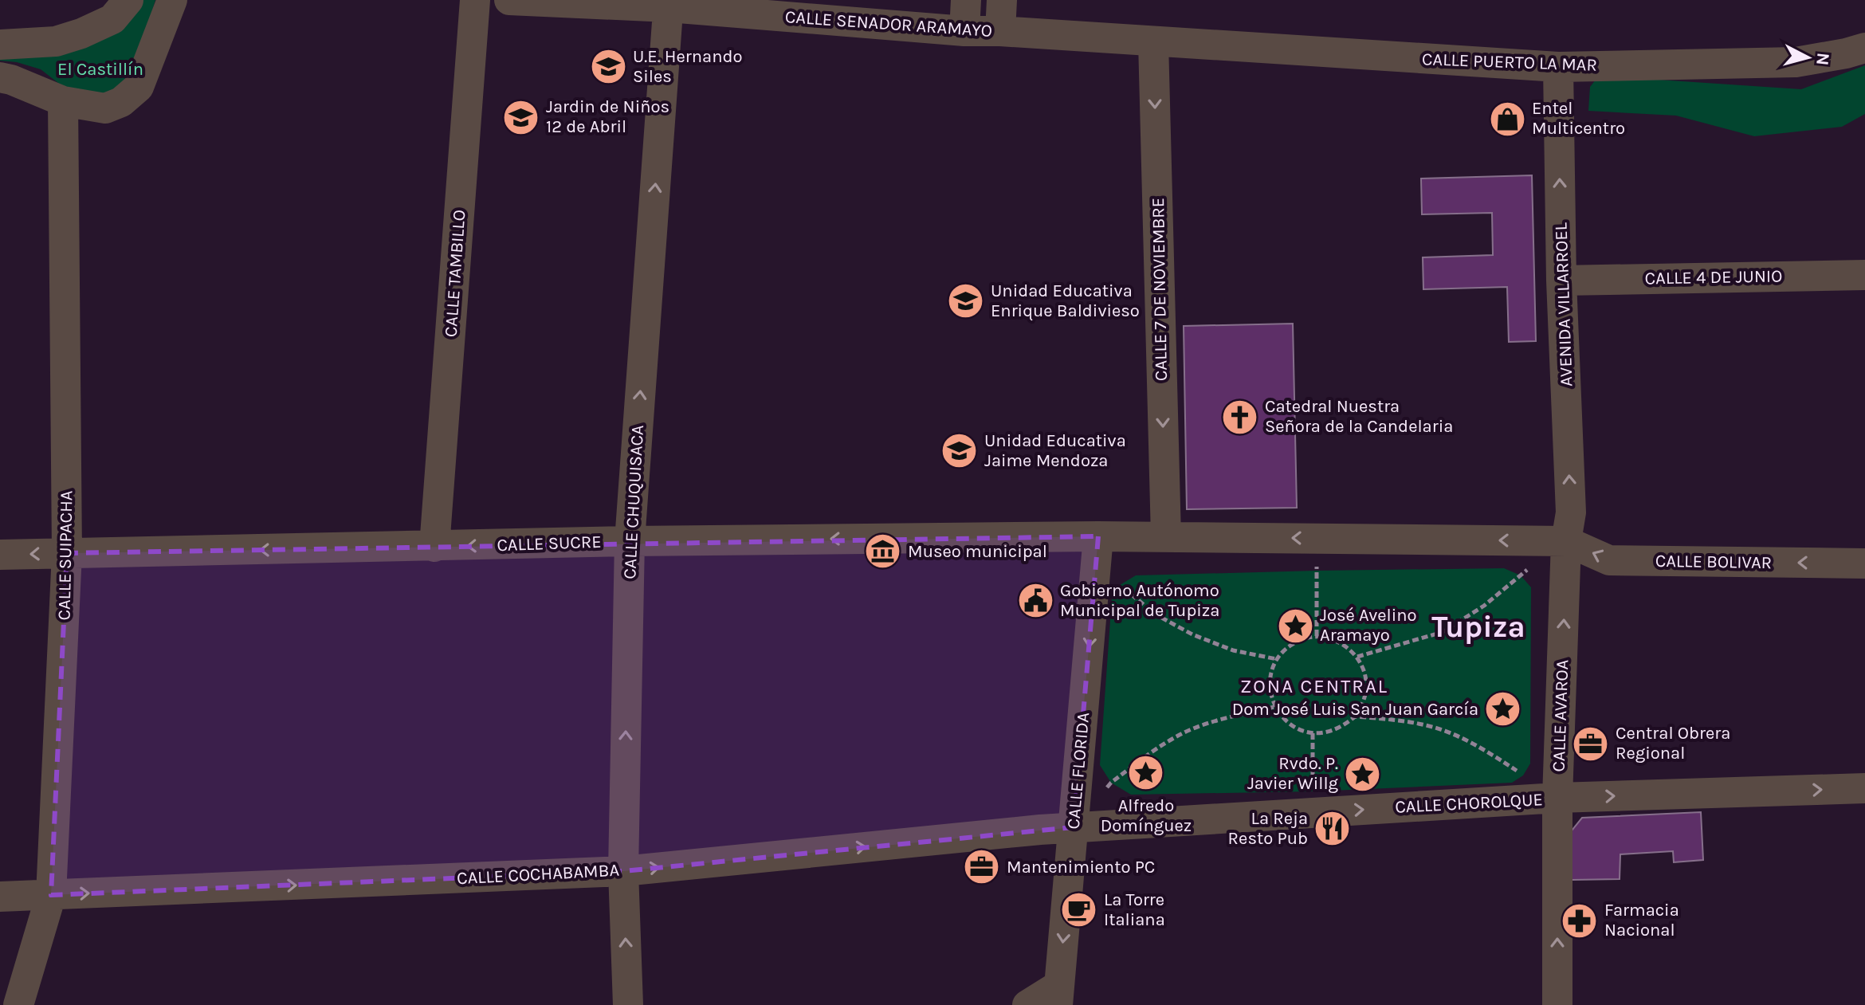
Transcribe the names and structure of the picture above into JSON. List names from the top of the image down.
{
  "streets": {
    "street": [
      "CALLE SENADOR ARAMAYO",
      "CALLE PUERTO LA MAR",
      "CALLE TAMBILLO",
      "CALLE 4 DE JUNIO",
      "CALLE 7 DE NOVIEMBRE",
      "AVENIDA VILLARROEL",
      "CALLE CHUQUISACA",
      "CALLE SUCRE",
      "CALLE SUIPACHA",
      "CALLE BOLIVAR",
      "CALLE AVAROA",
      "CALLE FLORIDA",
      "CALLE CHOROLQUE",
      "CALLE COCHABAMBA"
    ]
  },
  "crossings": [
    ["CALLE SENADOR ARAMAYO", "CALLE PUERTO LA MAR"],
    ["CALLE SENADOR ARAMAYO", "CALLE 7 DE NOVIEMBRE"],
    ["CALLE SENADOR ARAMAYO", "CALLE CHUQUISACA"],
    ["CALLE PUERTO LA MAR", "CALLE 7 DE NOVIEMBRE"],
    ["CALLE PUERTO LA MAR", "AVENIDA VILLARROEL"],
    ["CALLE TAMBILLO", "CALLE SUCRE"],
    ["CALLE 4 DE JUNIO", "AVENIDA VILLARROEL"],
    ["CALLE 7 DE NOVIEMBRE", "CALLE SUCRE"],
    ["AVENIDA VILLARROEL", "CALLE SUCRE"],
    ["AVENIDA VILLARROEL", "CALLE BOLIVAR"],
    ["AVENIDA VILLARROEL", "CALLE AVAROA"],
    ["CALLE CHUQUISACA", "CALLE SUCRE"],
    ["CALLE CHUQUISACA", "CALLE COCHABAMBA"],
    ["CALLE SUCRE", "CALLE SUIPACHA"],
    ["CALLE SUCRE", "CALLE BOLIVAR"],
    ["CALLE SUCRE", "CALLE AVAROA"],
    ["CALLE SUCRE", "CALLE FLORIDA"],
    ["CALLE SUIPACHA", "CALLE COCHABAMBA"],
    ["CALLE BOLIVAR", "CALLE AVAROA"],
    ["CALLE AVAROA", "CALLE CHOROLQUE"],
    ["CALLE FLORIDA", "CALLE CHOROLQUE"],
    ["CALLE FLORIDA", "CALLE COCHABAMBA"],
    ["CALLE CHOROLQUE", "CALLE COCHABAMBA"]
  ],
  "one_way": [
    "CALLE 7 DE NOVIEMBRE",
    "AVENIDA VILLARROEL",
    "CALLE CHUQUISACA",
    "CALLE SUCRE",
    "CALLE BOLIVAR",
    "CALLE AVAROA",
    "CALLE FLORIDA",
    "CALLE CHOROLQUE",
    "CALLE COCHABAMBA"
  ],
  "districts": ["Tupiza", "ZONA CENTRAL"],
  "parks": ["El Castillín"],
  "places": {
    "school or university": [
      "U.E. Hernando Siles",
      "Jardin de Niños 12 de Abril",
      "Unidad Educativa Enrique Baldivieso",
      "Unidad Educativa Jaime Mendoza"
    ],
    "shop": ["Entel Multicentro"],
    "church": ["Catedral Nuestra Señora de la Candelaria"],
    "museum": ["Museo municipal"],
    "public building": ["Gobierno Autónomo Municipal de Tupiza"],
    "place": [
      "José Avelino Aramayo",
      "Dom José Luis San Juan García",
      "Alfredo Domínguez",
      "Rvdo. P. Javier Willg"
    ],
    "office": ["Central Obrera Regional", "Mantenimiento PC"],
    "restaurant": ["La Reja Resto Pub"],
    "cafe": ["La Torre Italiana"],
    "pharmacy": ["Farmacia Nacional"]
  },
  "north": "right"
}
